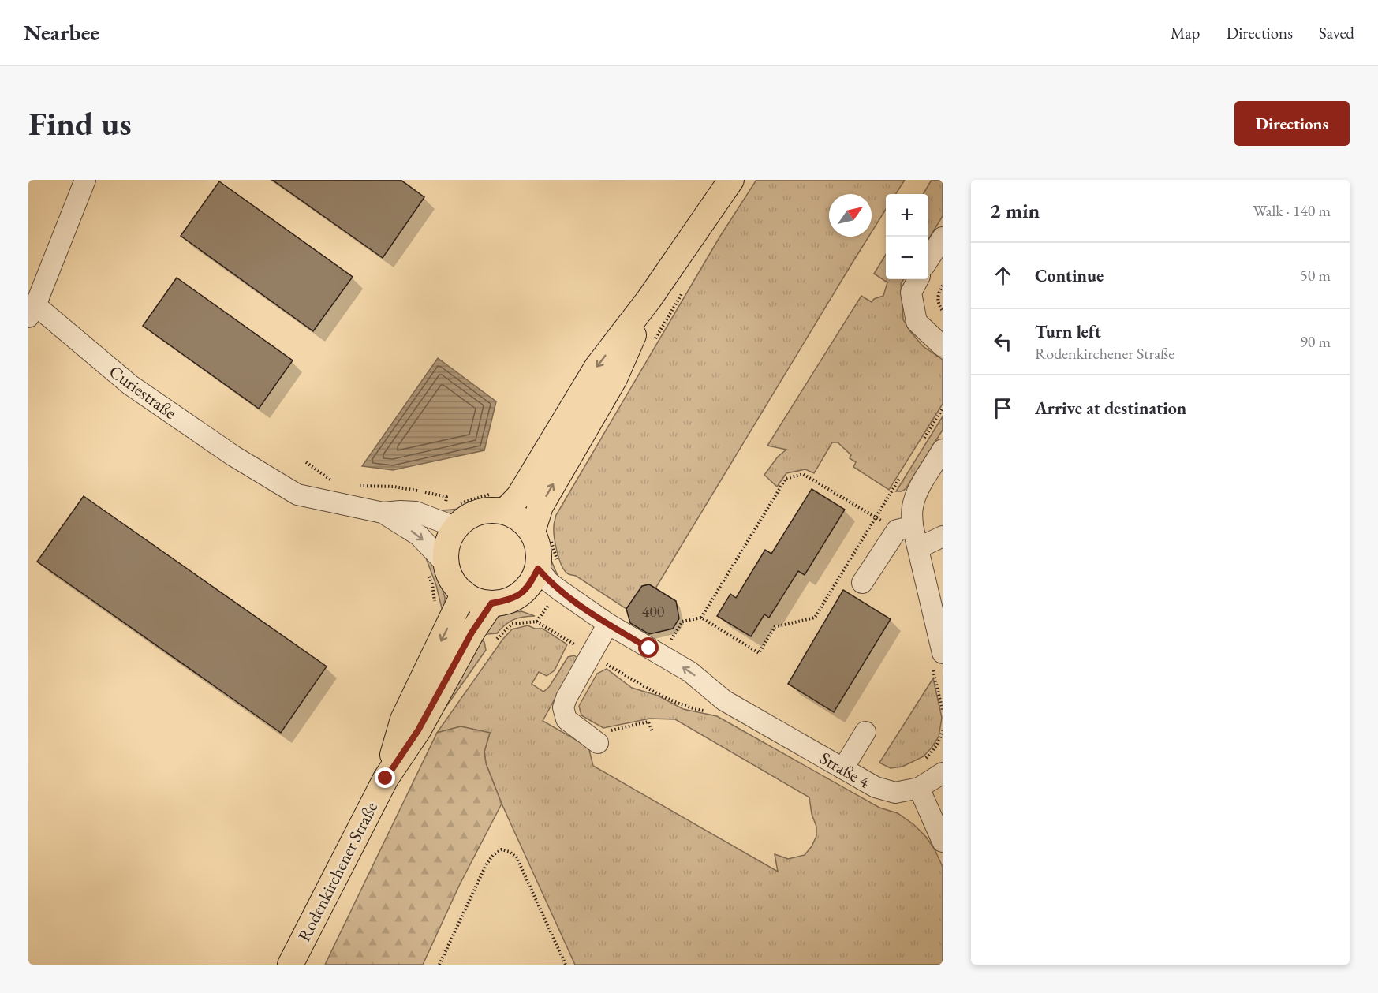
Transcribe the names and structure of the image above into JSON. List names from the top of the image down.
{
  "streets": {
    "main road": ["Rodenkirchener Straße"],
    "street": ["Curiestraße", "Straße 4"]
  },
  "one_way": ["Straße 4"],
  "house_numbers": ["400"],
  "north": "top right",
  "page": {
    "header": "Nearbee",
    "nav": ["Map", "Directions", "Saved"],
    "buttons": "Directions",
    "title": "Find us",
    "heading": ["2 min", "Walk · 140 m"],
    "map_buttons": ["+", "−"],
    "list": [
      ["Continue", "50 m"],
      ["Turn left", "Rodenkirchener Straße", "90 m"],
      "Arrive at destination"
    ]
  }
}
